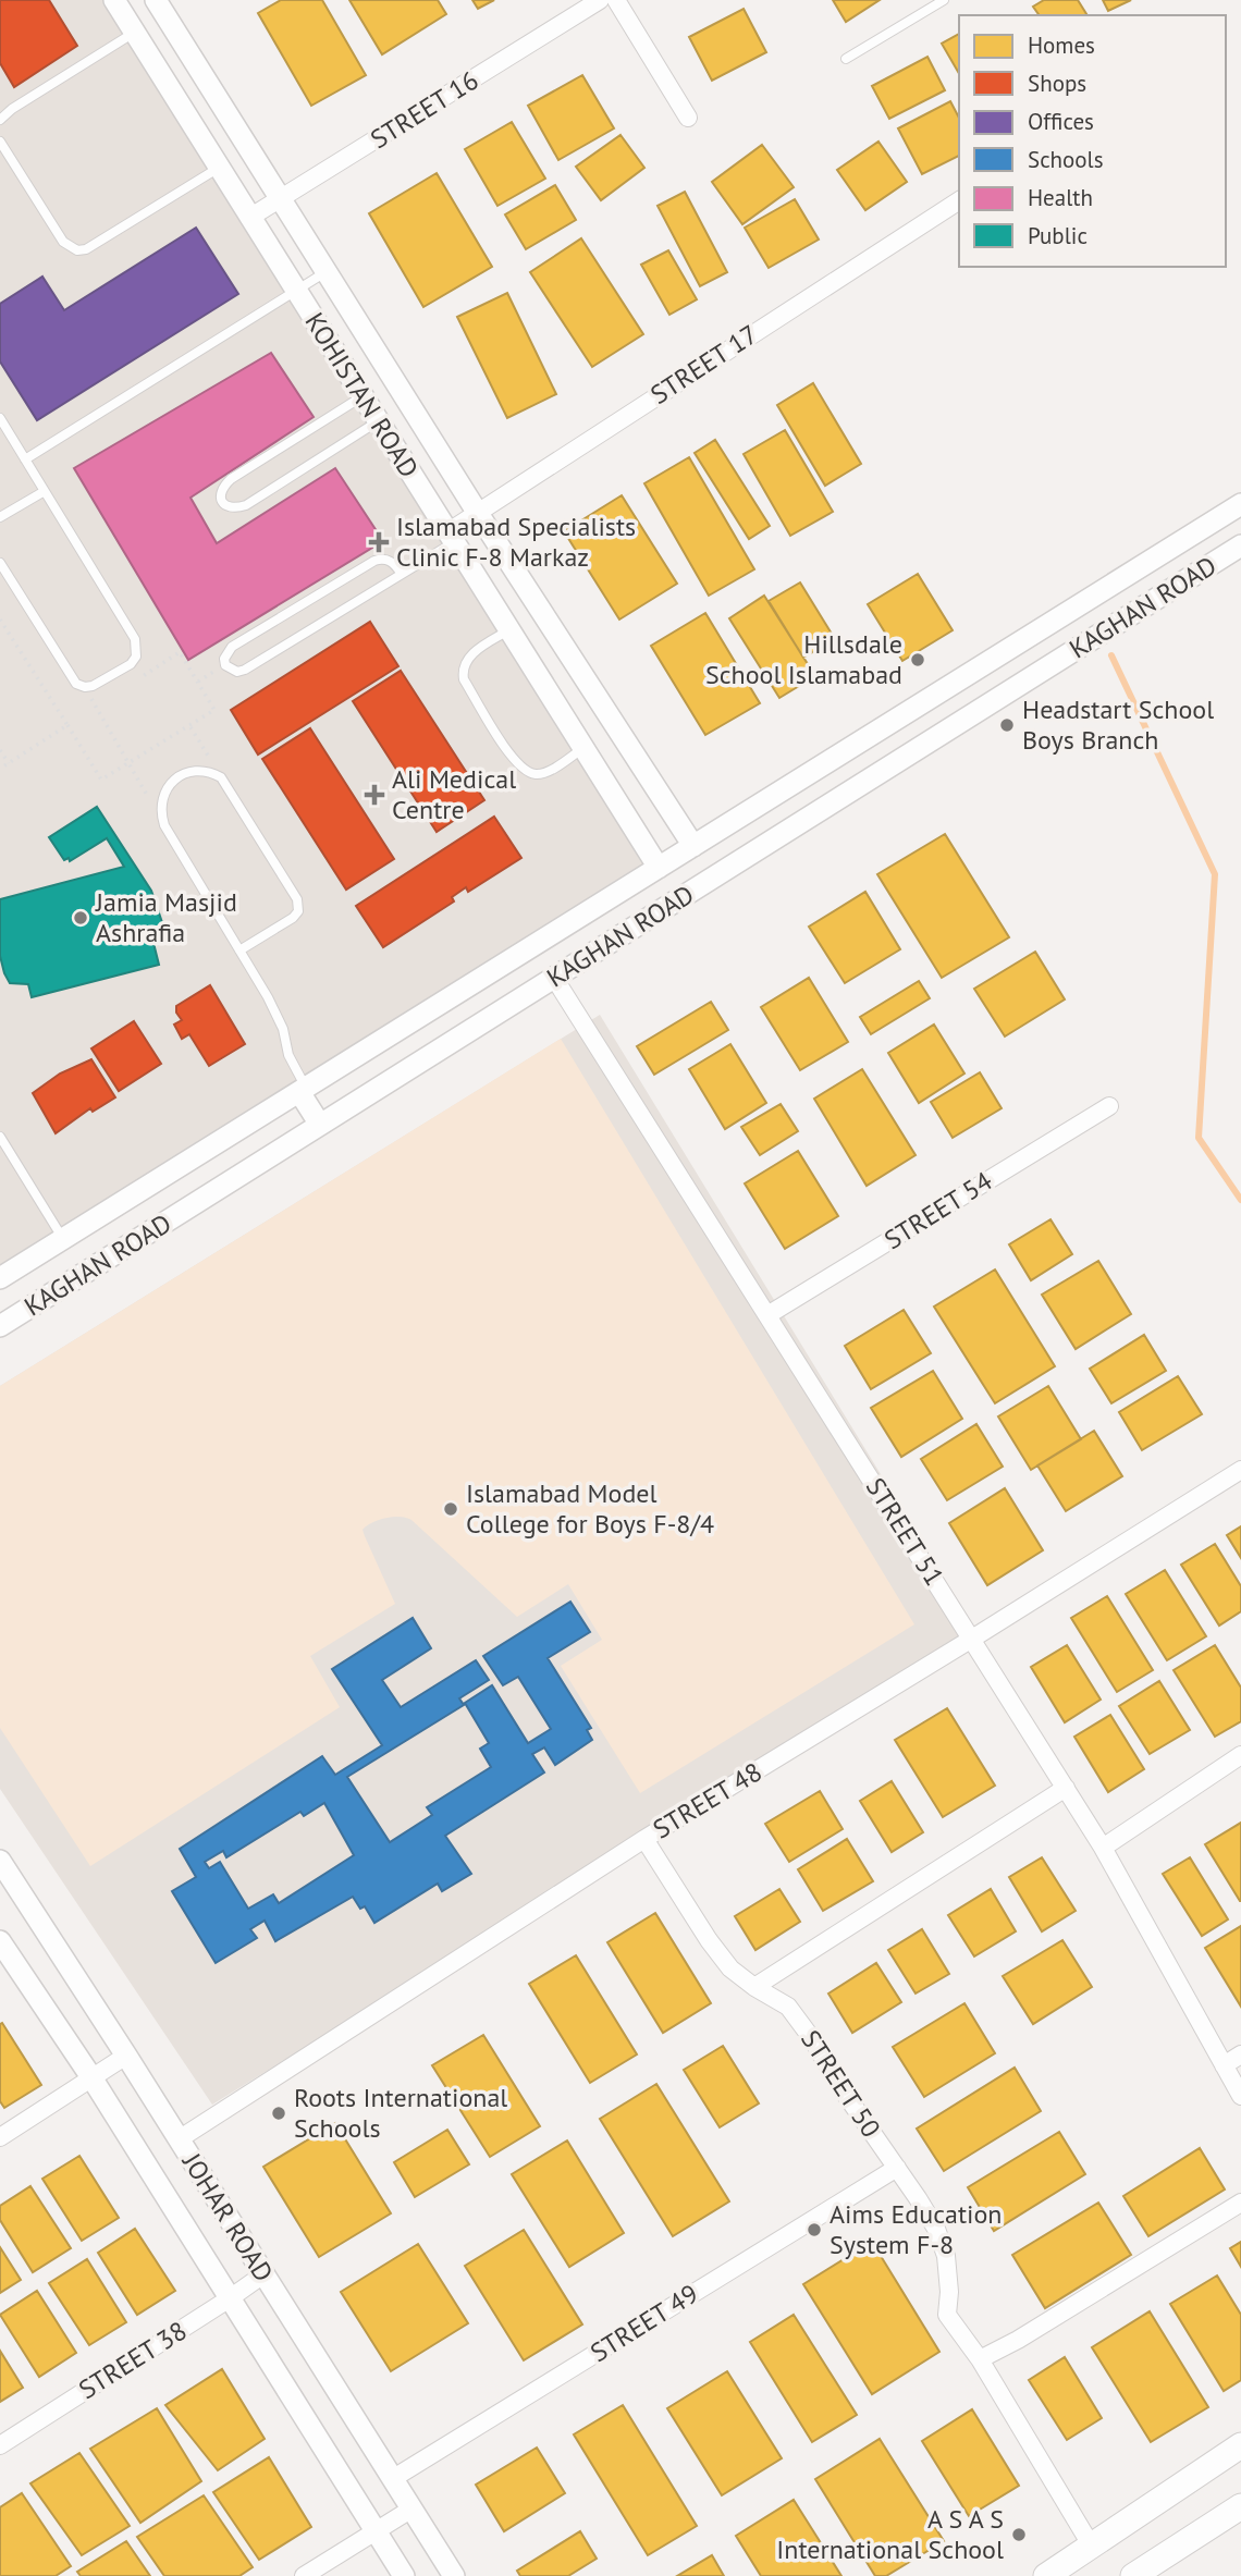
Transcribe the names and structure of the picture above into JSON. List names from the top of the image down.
{
  "streets": {
    "street": [
      "STREET 16",
      "STREET 17",
      "KOHISTAN ROAD",
      "KAGHAN ROAD",
      "STREET 54",
      "STREET 51",
      "STREET 48",
      "STREET 50",
      "JOHAR ROAD",
      "STREET 49",
      "STREET 38"
    ]
  },
  "crossings": [
    ["STREET 16", "KOHISTAN ROAD"],
    ["STREET 17", "KOHISTAN ROAD"],
    ["KOHISTAN ROAD", "KAGHAN ROAD"],
    ["KAGHAN ROAD", "STREET 51"],
    ["STREET 54", "STREET 51"],
    ["STREET 51", "STREET 48"],
    ["STREET 48", "STREET 50"],
    ["STREET 48", "JOHAR ROAD"],
    ["STREET 50", "STREET 49"],
    ["JOHAR ROAD", "STREET 49"],
    ["JOHAR ROAD", "STREET 38"]
  ],
  "places": {
    "health": ["Islamabad Specialists Clinic F-8 Markaz", "Ali Medical Centre"],
    "other": [
      "Hillsdale School Islamabad",
      "Headstart School Boys Branch",
      "Jamia Masjid Ashrafia",
      "Islamabad Model College for Boys F-8/4",
      "Roots International Schools",
      "Aims Education System F-8",
      "A S A S International School"
    ]
  },
  "legend": [
    "Homes",
    "Shops",
    "Offices",
    "Schools",
    "Health",
    "Public"
  ]
}
